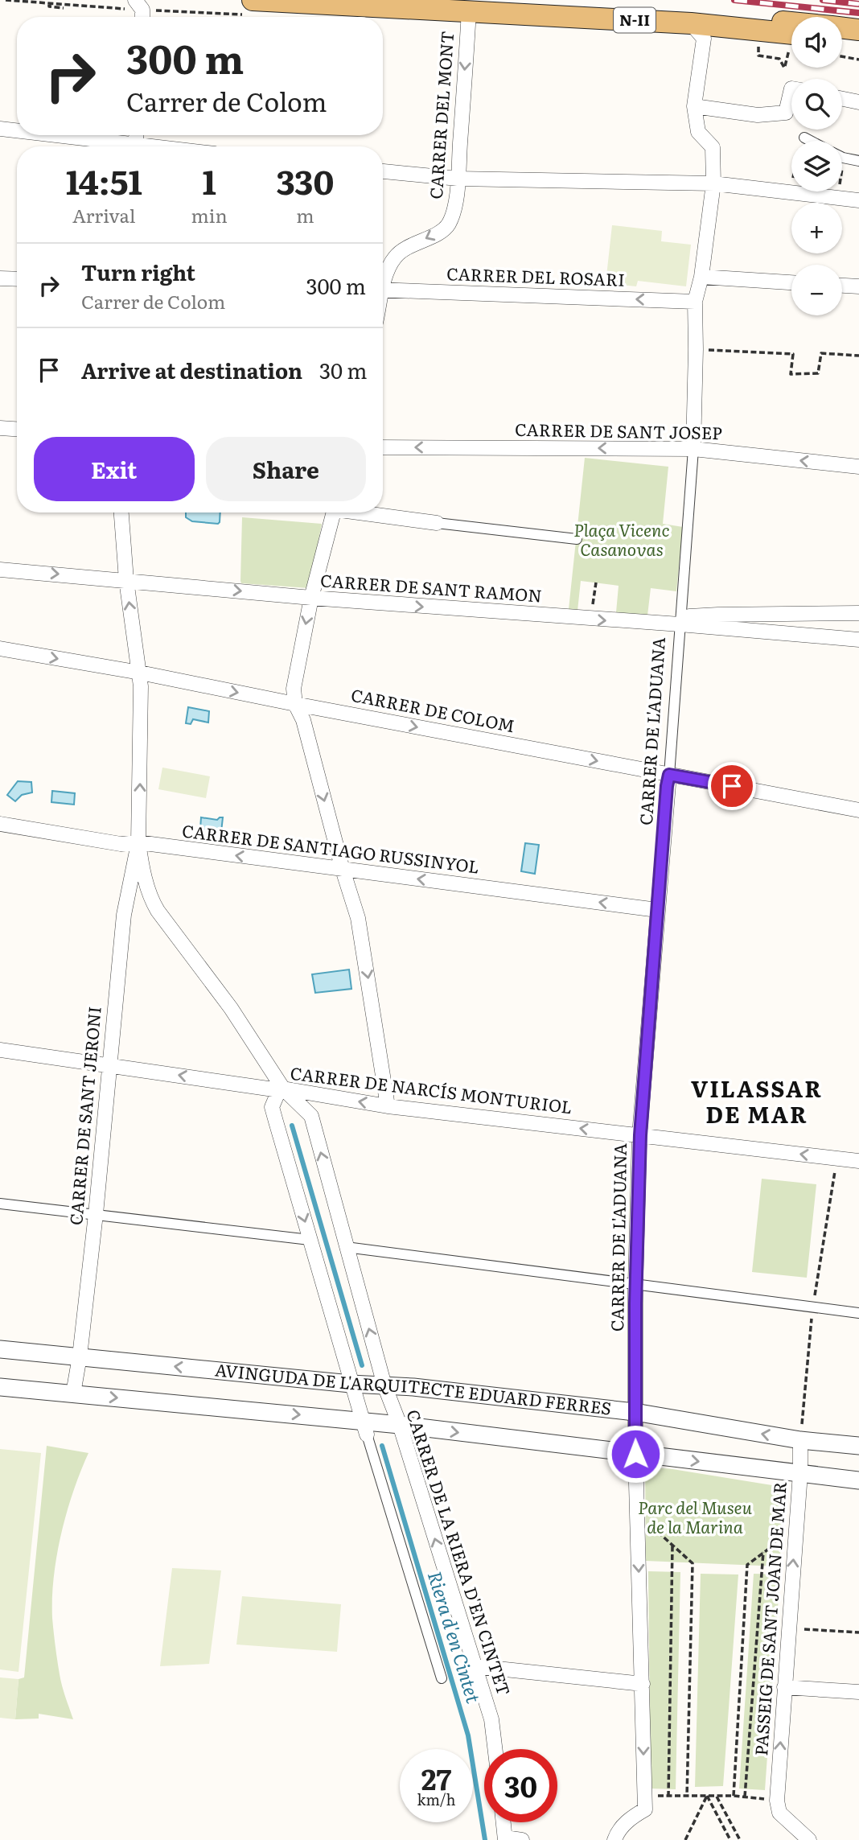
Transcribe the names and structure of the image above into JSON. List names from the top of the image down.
{
  "streets": {
    "main road": ["N-II"],
    "street": [
      "CARRER DEL MONT",
      "CARRER DEL ROSARI",
      "CARRER DE SANT JOSEP",
      "CARRER DE SANT RAMON",
      "CARRER DE COLOM",
      "CARRER DE L'ADUANA",
      "CARRER DE SANTIAGO RUSSINYOL",
      "CARRER DE NARCÍS MONTURIOL",
      "CARRER DE SANT JERONI",
      "AVINGUDA DE L'ARQUITECTE EDUARD FERRES",
      "CARRER DE LA RIERA D'EN CINTET",
      "PASSEIG DE SANT JOAN DE MAR"
    ]
  },
  "crossings": [
    ["N-II", "CARRER DEL MONT"],
    ["N-II", "CARRER DE L'ADUANA"],
    ["CARRER DEL ROSARI", "CARRER DE L'ADUANA"],
    ["CARRER DE SANT JOSEP", "CARRER DE L'ADUANA"],
    ["CARRER DE SANT RAMON", "CARRER DE L'ADUANA"],
    ["CARRER DE SANT RAMON", "CARRER DE LA RIERA D'EN CINTET"],
    ["CARRER DE COLOM", "CARRER DE L'ADUANA"],
    ["CARRER DE COLOM", "CARRER DE LA RIERA D'EN CINTET"],
    ["CARRER DE L'ADUANA", "CARRER DE SANTIAGO RUSSINYOL"],
    ["CARRER DE L'ADUANA", "CARRER DE NARCÍS MONTURIOL"],
    ["CARRER DE L'ADUANA", "AVINGUDA DE L'ARQUITECTE EDUARD FERRES"],
    ["CARRER DE SANTIAGO RUSSINYOL", "CARRER DE SANT JERONI"],
    ["CARRER DE SANTIAGO RUSSINYOL", "CARRER DE LA RIERA D'EN CINTET"],
    ["CARRER DE NARCÍS MONTURIOL", "CARRER DE SANT JERONI"],
    ["CARRER DE NARCÍS MONTURIOL", "CARRER DE LA RIERA D'EN CINTET"],
    ["CARRER DE SANT JERONI", "AVINGUDA DE L'ARQUITECTE EDUARD FERRES"],
    ["CARRER DE SANT JERONI", "CARRER DE LA RIERA D'EN CINTET"],
    ["AVINGUDA DE L'ARQUITECTE EDUARD FERRES", "CARRER DE LA RIERA D'EN CINTET"],
    ["AVINGUDA DE L'ARQUITECTE EDUARD FERRES", "PASSEIG DE SANT JOAN DE MAR"]
  ],
  "one_way": [
    "CARRER DEL MONT",
    "CARRER DE COLOM",
    "CARRER DE SANTIAGO RUSSINYOL",
    "CARRER DE NARCÍS MONTURIOL",
    "PASSEIG DE SANT JOAN DE MAR"
  ],
  "districts": ["VILASSAR DE MAR"],
  "water": ["Riera d'en Cintet"],
  "parks": ["Plaça Vicenc Casanovas", "Parc del Museu de la Marina"],
  "page": {
    "map_buttons": ["+", "−"],
    "turn": ["300 m", "Carrer de Colom"],
    "eta": [
      "14:51",
      "Arrival",
      "1",
      "min",
      "330",
      "m"
    ],
    "list": [
      {
        "name": "Turn right",
        "note": "Carrer de Colom",
        "value": "300 m"
      },
      {
        "name": "Arrive at destination",
        "value": "30 m"
      }
    ],
    "buttons": ["Exit", "Share"],
    "speed": "27 km/h",
    "limit": "30"
  }
}
